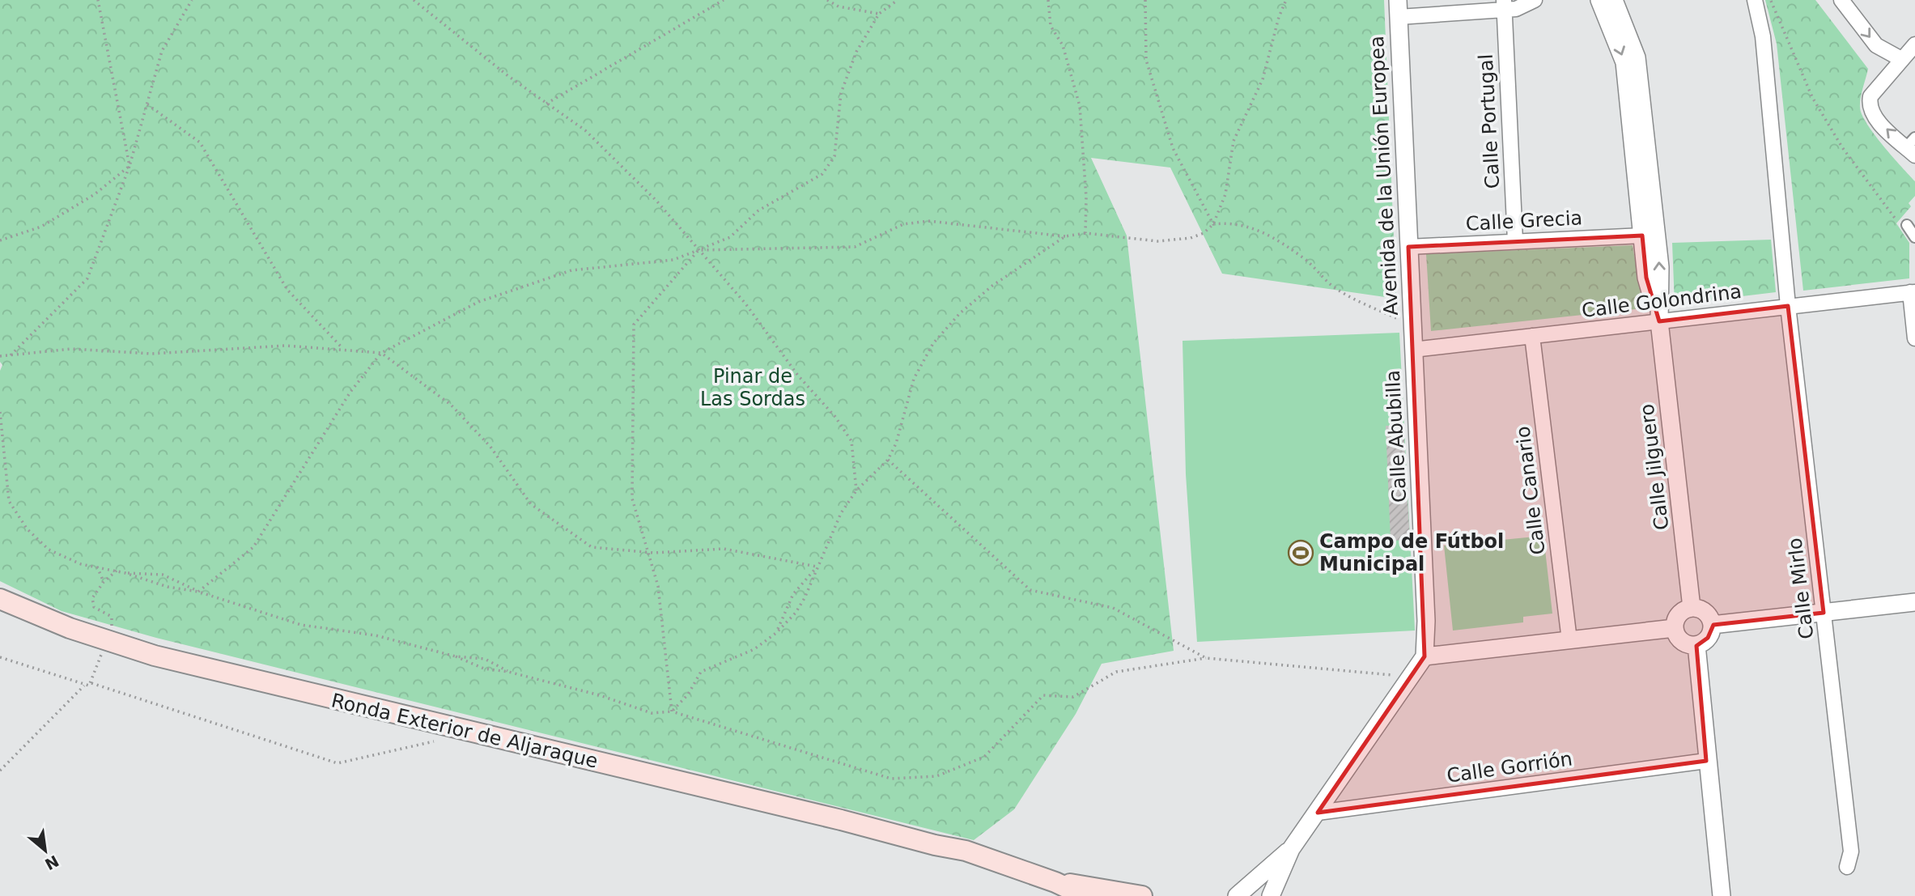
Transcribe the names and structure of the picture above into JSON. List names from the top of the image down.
{
  "streets": {
    "main road": ["Ronda Exterior de Aljaraque"],
    "street": [
      "Calle Portugal",
      "Avenida de la Unión Europea",
      "Calle Grecia",
      "Calle Golondrina",
      "Calle Abubilla",
      "Calle Jilguero",
      "Calle Canario",
      "Calle Mirlo",
      "Calle Gorrión"
    ]
  },
  "crossings": [
    ["Calle Portugal", "Calle Grecia"],
    ["Avenida de la Unión Europea", "Calle Grecia"],
    ["Avenida de la Unión Europea", "Calle Golondrina"],
    ["Avenida de la Unión Europea", "Calle Abubilla"],
    ["Calle Golondrina", "Calle Abubilla"],
    ["Calle Golondrina", "Calle Jilguero"],
    ["Calle Golondrina", "Calle Canario"],
    ["Calle Golondrina", "Calle Mirlo"]
  ],
  "parks": ["Pinar de Las Sordas"],
  "places": {
    "sports": ["Campo de Fútbol Municipal"]
  },
  "north": "bottom right"
}
